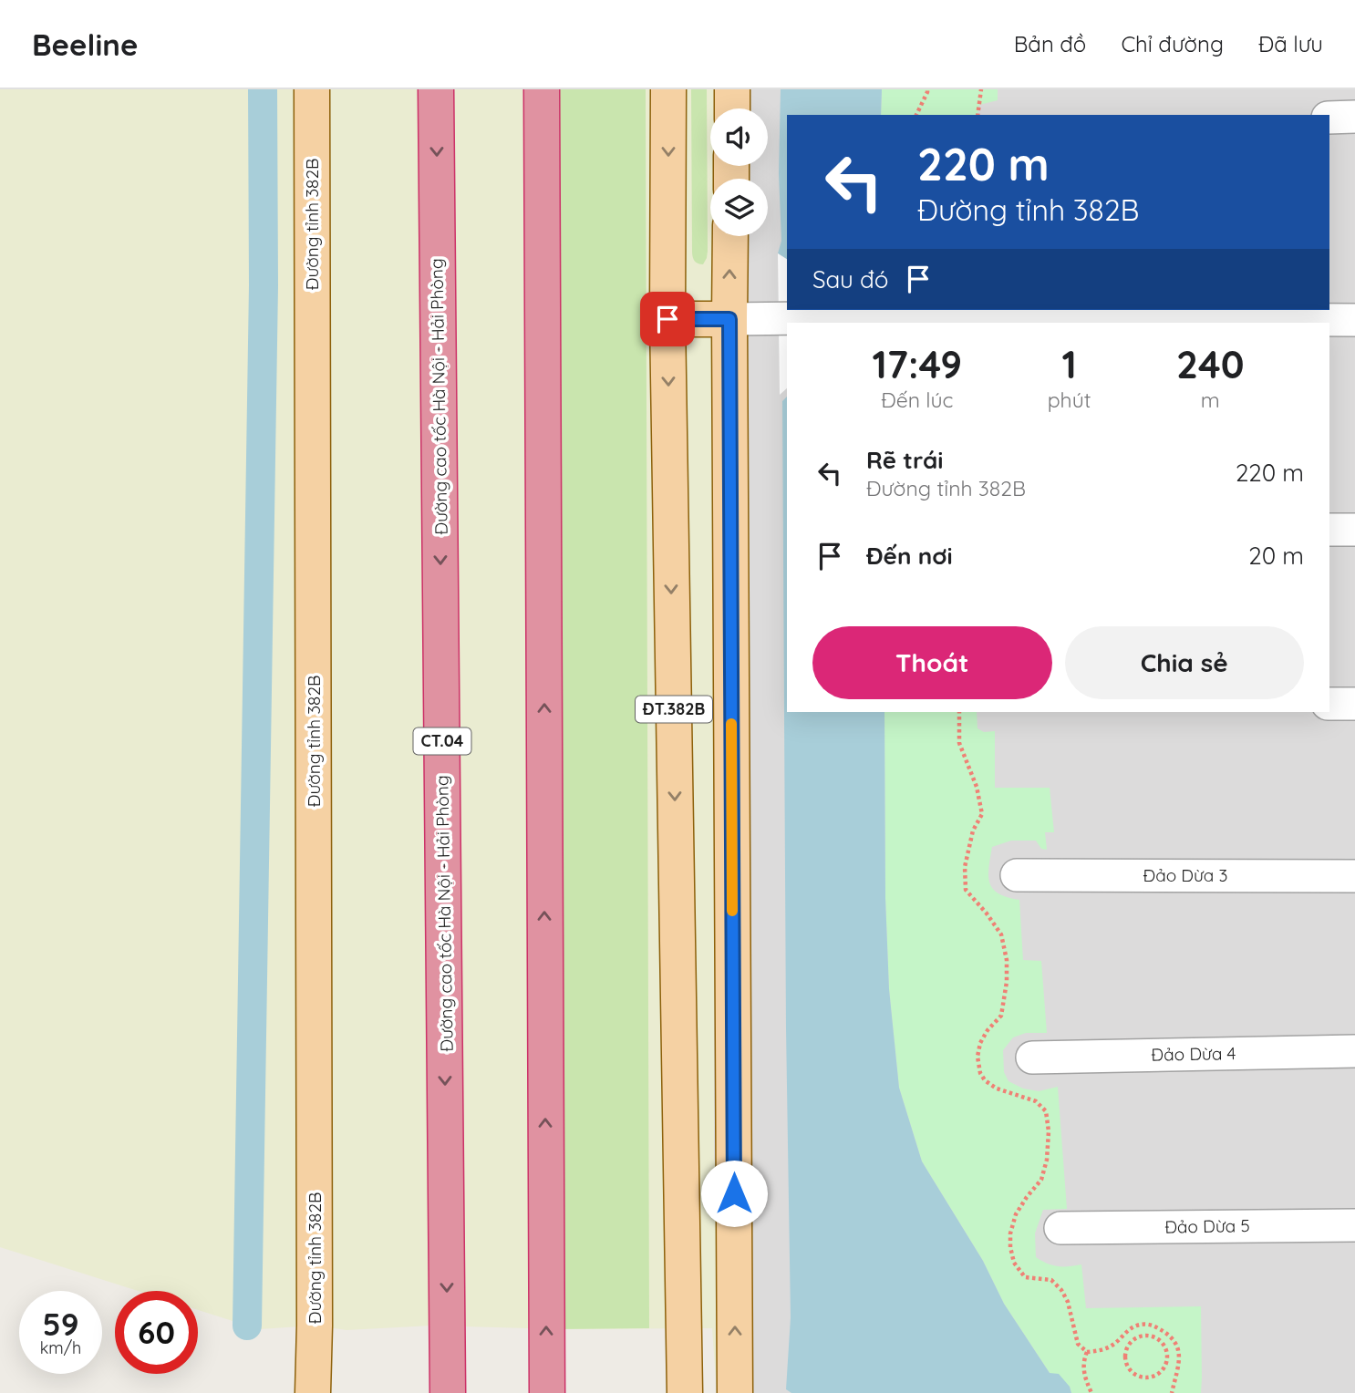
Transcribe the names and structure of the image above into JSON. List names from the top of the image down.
{
  "streets": {
    "highway": ["Đường cao tốc Hà Nội - Hải Phòng", "CT.04"],
    "main road": ["Đường tỉnh 382B", "ĐT.382B"],
    "street": ["Đảo Dừa 3", "Đảo Dừa 4", "Đảo Dừa 5"]
  },
  "page": {
    "header": "Beeline",
    "nav": ["Bản đồ", "Chỉ đường", "Đã lưu"],
    "turn": ["220 m", "Đường tỉnh 382B"],
    "then": "Sau đó",
    "eta": [
      "17:49",
      "Đến lúc",
      "1",
      "phút",
      "240",
      "m"
    ],
    "list": [
      {
        "name": "Rẽ trái",
        "note": "Đường tỉnh 382B",
        "value": "220 m"
      },
      {
        "name": "Đến nơi",
        "value": "20 m"
      }
    ],
    "buttons": ["Thoát", "Chia sẻ"],
    "speed": "59 km/h",
    "limit": "60"
  }
}
